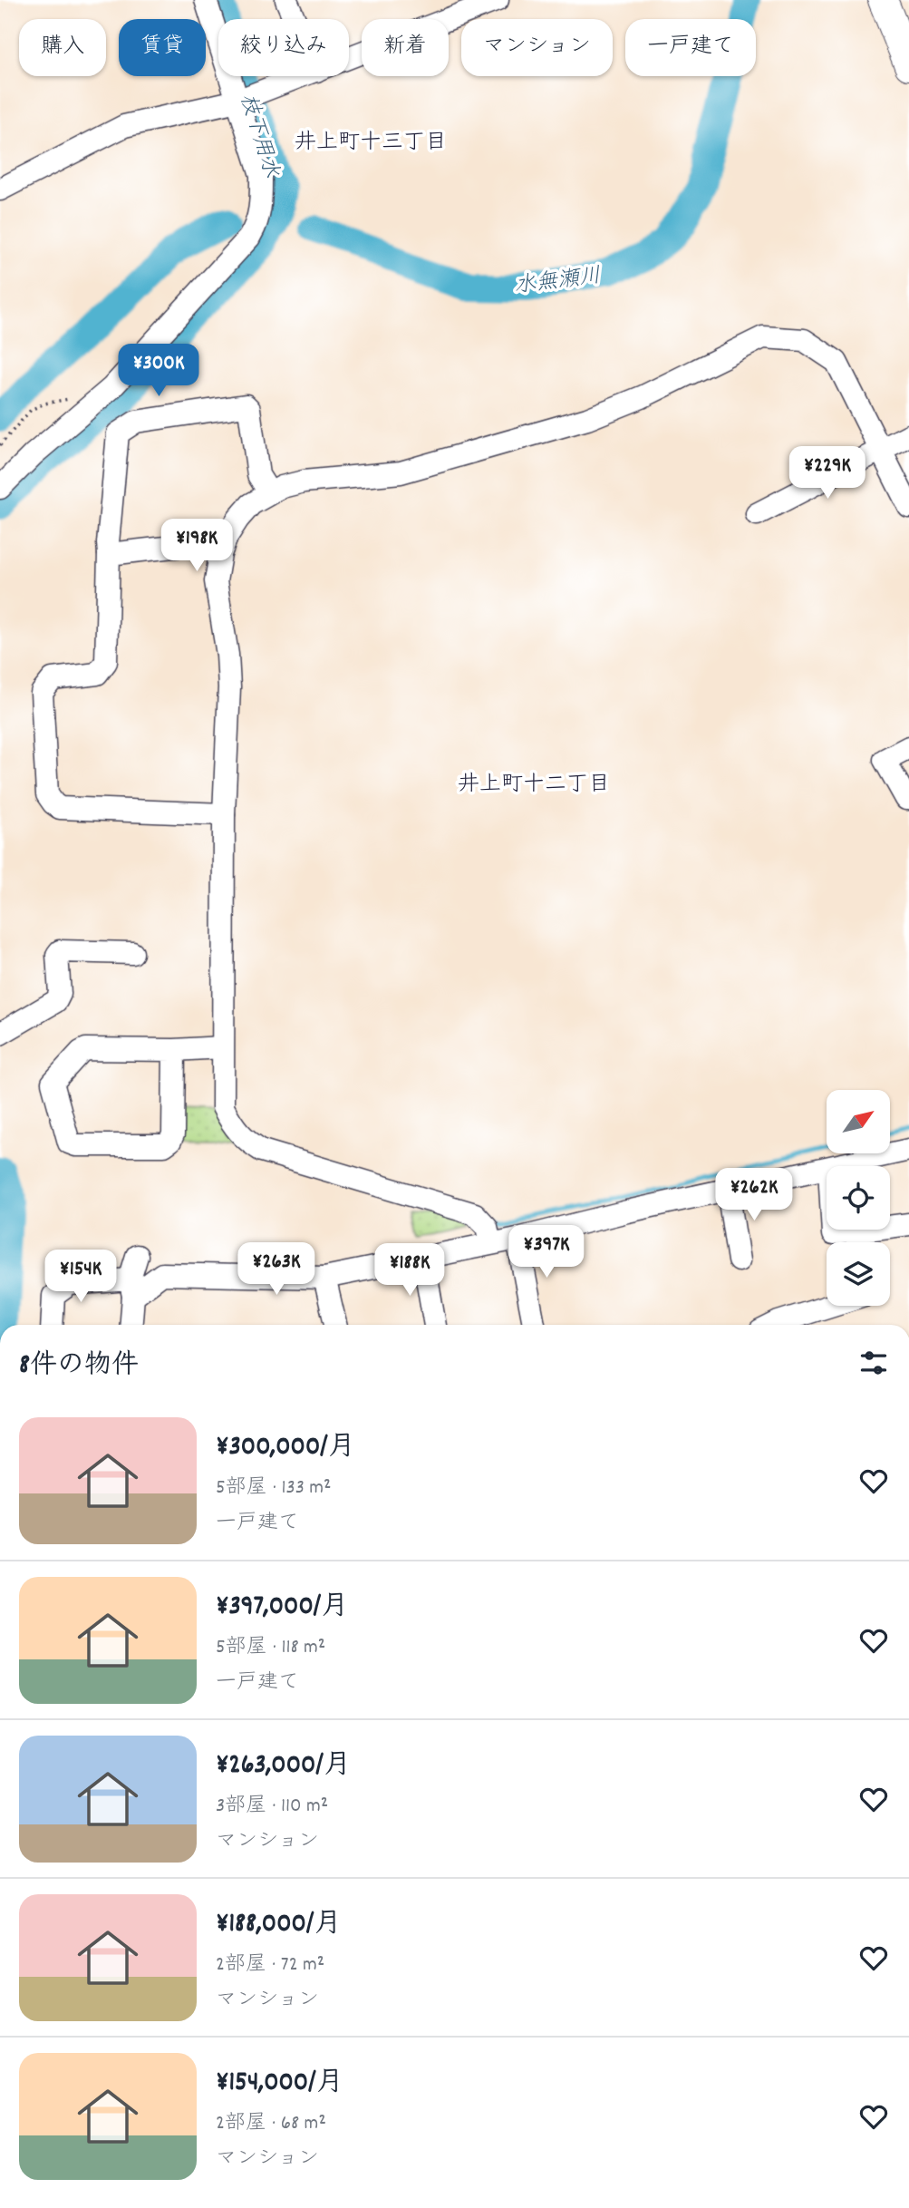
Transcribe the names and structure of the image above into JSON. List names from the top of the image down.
{
  "districts": ["井上町十三丁目", "井上町十二丁目"],
  "water": ["枝下用水", "水無瀬川"],
  "north": "top right",
  "page": {
    "chip": [
      "購入",
      "賃貸",
      "絞り込み",
      "新着",
      "マンション",
      "一戸建て"
    ],
    "price": [
      "¥300K",
      "¥229K",
      "¥198K",
      "¥262K",
      "¥397K",
      "¥263K",
      "¥188K",
      "¥154K"
    ],
    "heading": "8件の物件",
    "list": [
      {
        "name": "¥300,000/月",
        "note": "5部屋 · 133 m² · 一戸建て"
      },
      {
        "name": "¥397,000/月",
        "note": "5部屋 · 118 m² · 一戸建て"
      },
      {
        "name": "¥263,000/月",
        "note": "3部屋 · 110 m² · マンション"
      },
      {
        "name": "¥188,000/月",
        "note": "2部屋 · 72 m² · マンション"
      },
      {
        "name": "¥154,000/月",
        "note": "2部屋 · 68 m² · マンション"
      }
    ]
  }
}
